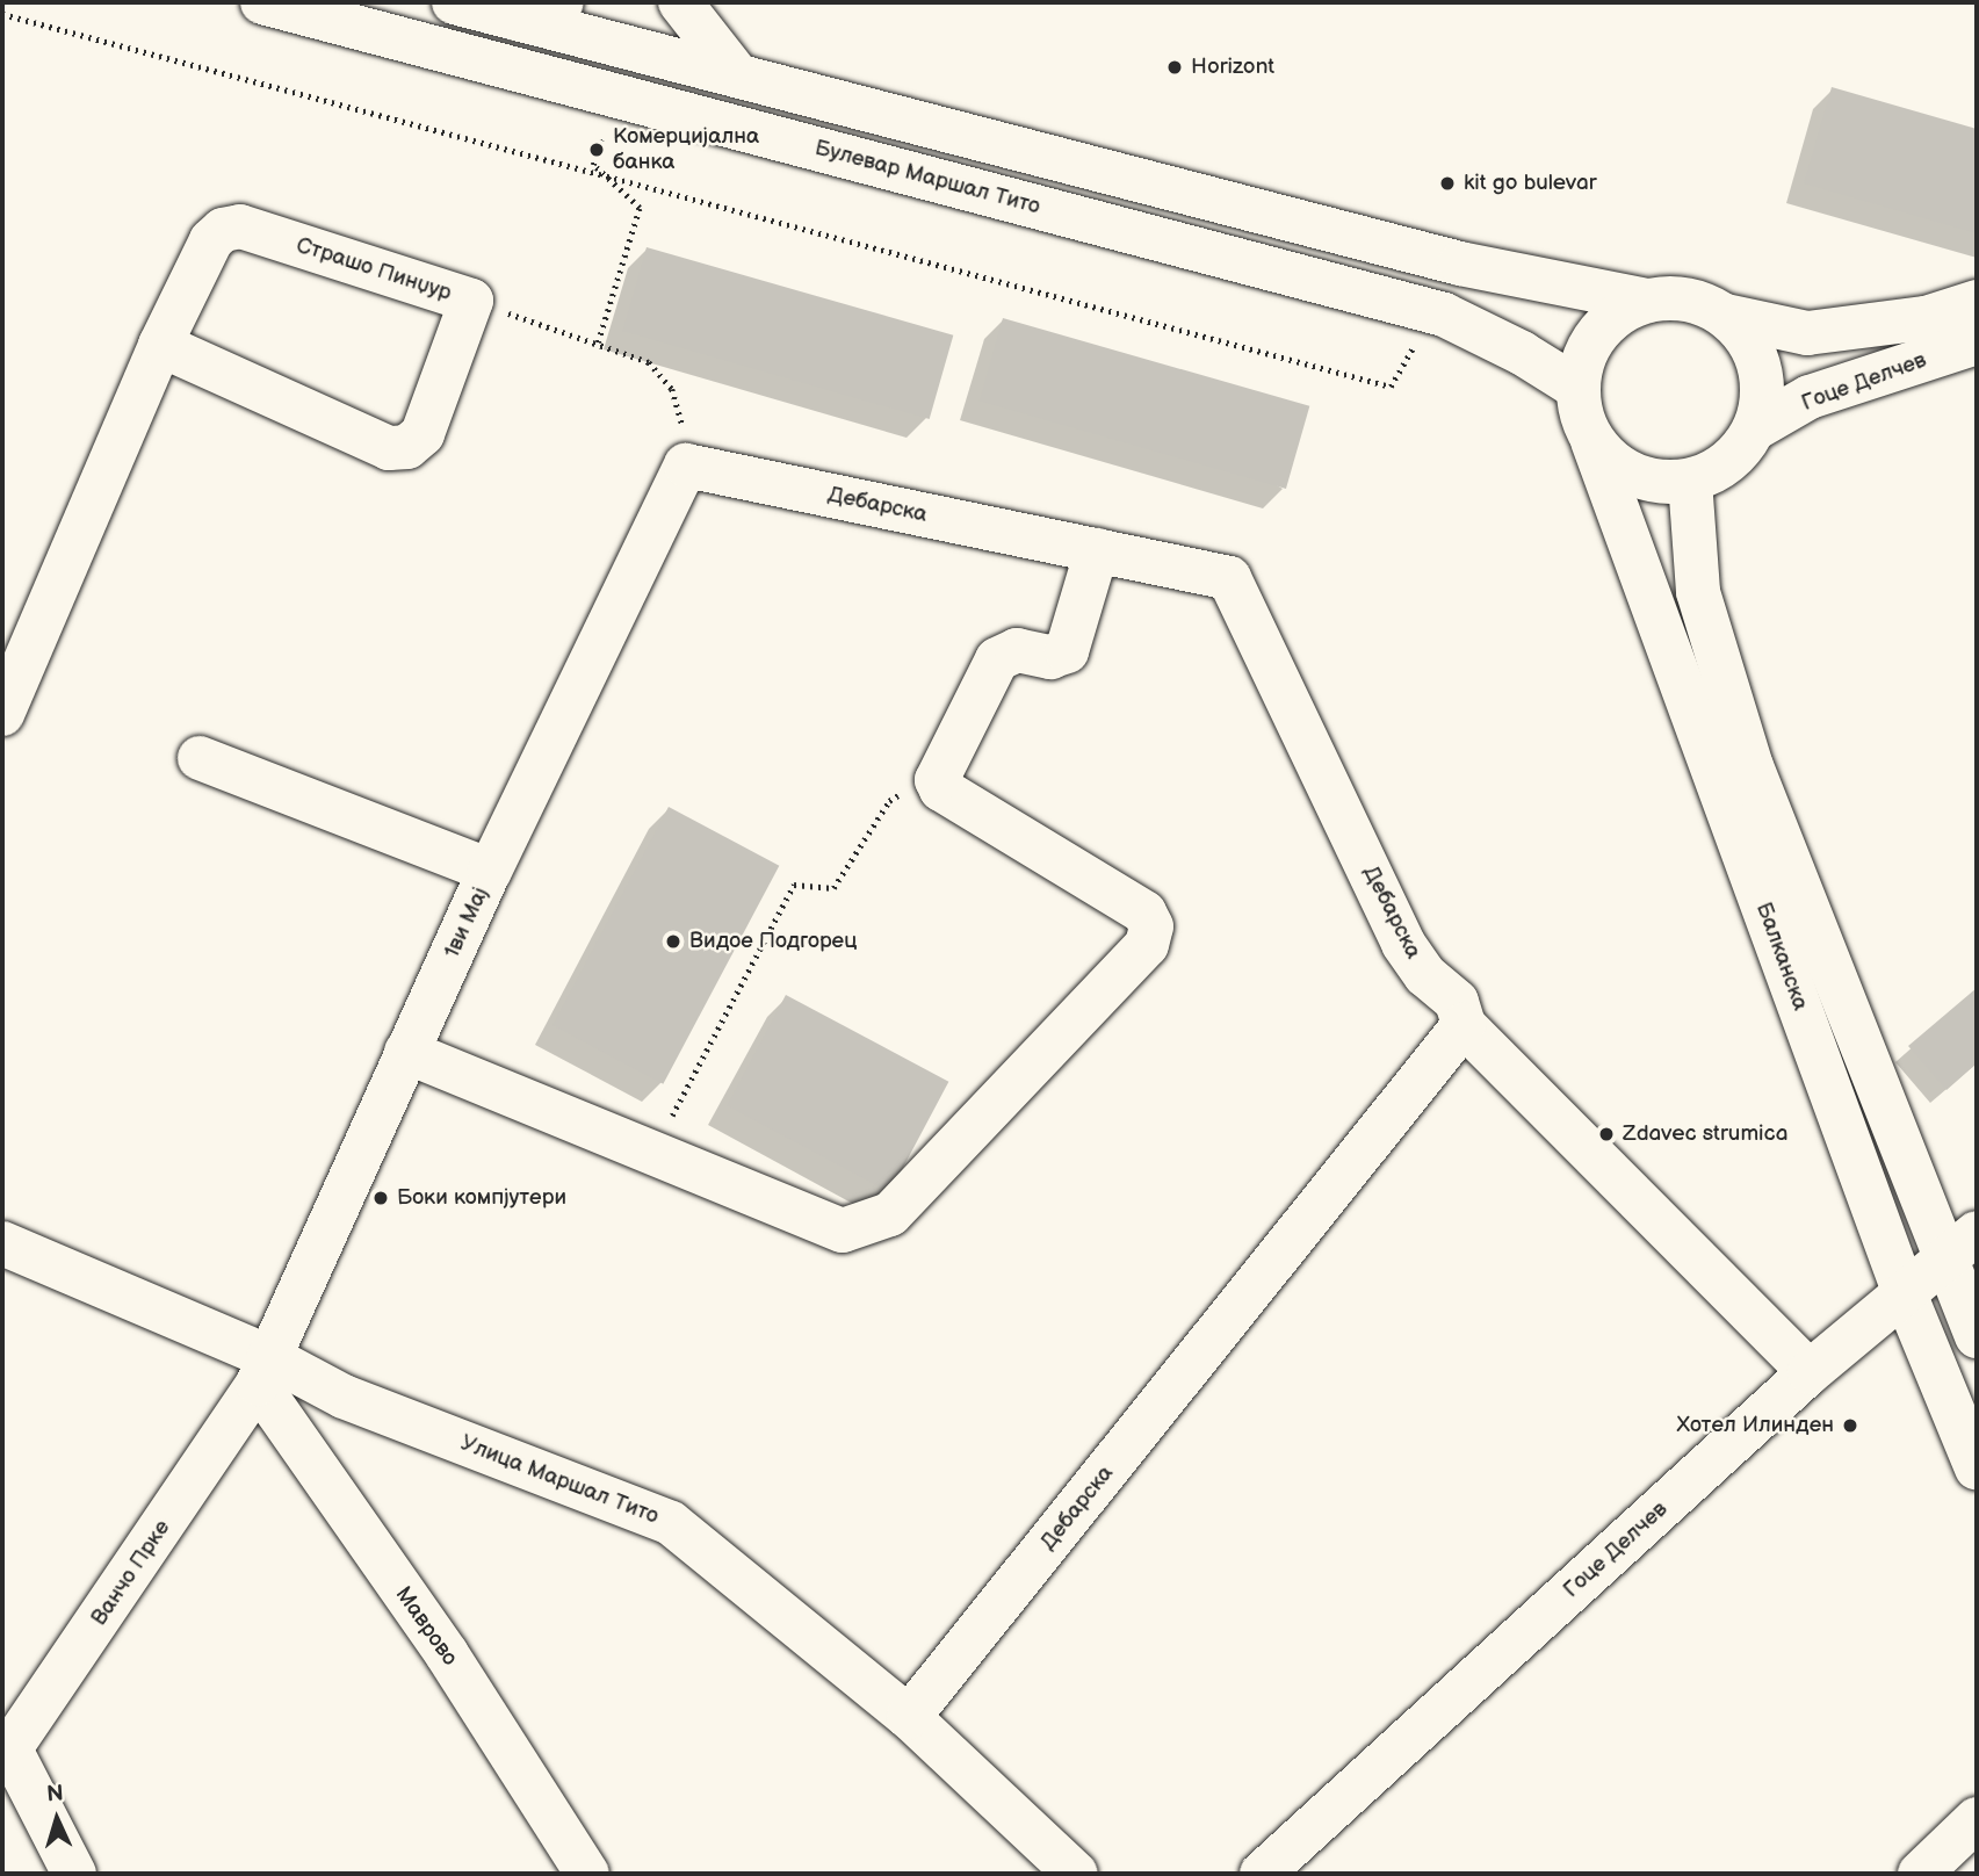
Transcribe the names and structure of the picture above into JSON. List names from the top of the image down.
{
  "streets": {
    "street": [
      "Булевар Маршал Тито",
      "Страшо Пинџур",
      "Гоце Делчев",
      "Дебарска",
      "1ви Мај",
      "Балканска",
      "Улица Маршал Тито",
      "Ванчо Прке",
      "Маврово"
    ]
  },
  "crossings": [
    ["Булевар Маршал Тито", "Гоце Делчев"],
    ["Булевар Маршал Тито", "Балканска"],
    ["Гоце Делчев", "Балканска"],
    ["Дебарска", "1ви Мај"],
    ["Дебарска", "Улица Маршал Тито"],
    ["1ви Мај", "Улица Маршал Тито"],
    ["1ви Мај", "Ванчо Прке"],
    ["1ви Мај", "Маврово"],
    ["Улица Маршал Тито", "Ванчо Прке"],
    ["Улица Маршал Тито", "Маврово"],
    ["Ванчо Прке", "Маврово"]
  ],
  "places": [
    "Horizont",
    "Комерцијална банка",
    "kit go bulevar",
    "Видое Подгорец",
    "Zdavec strumica",
    "Боки компјутери",
    "Хотел Илинден"
  ],
  "north": "top"
}
